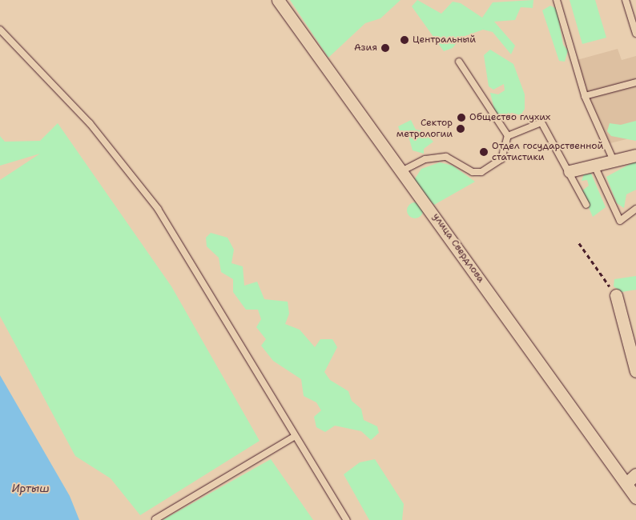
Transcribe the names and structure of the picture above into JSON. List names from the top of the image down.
{
  "streets": {
    "street": ["улица Свердлова"]
  },
  "water": ["Иртыш"],
  "places": [
    "Центральный",
    "Азия",
    "Общество глухих",
    "Сектор метрологии",
    "Отдел государственной статистики"
  ]
}
